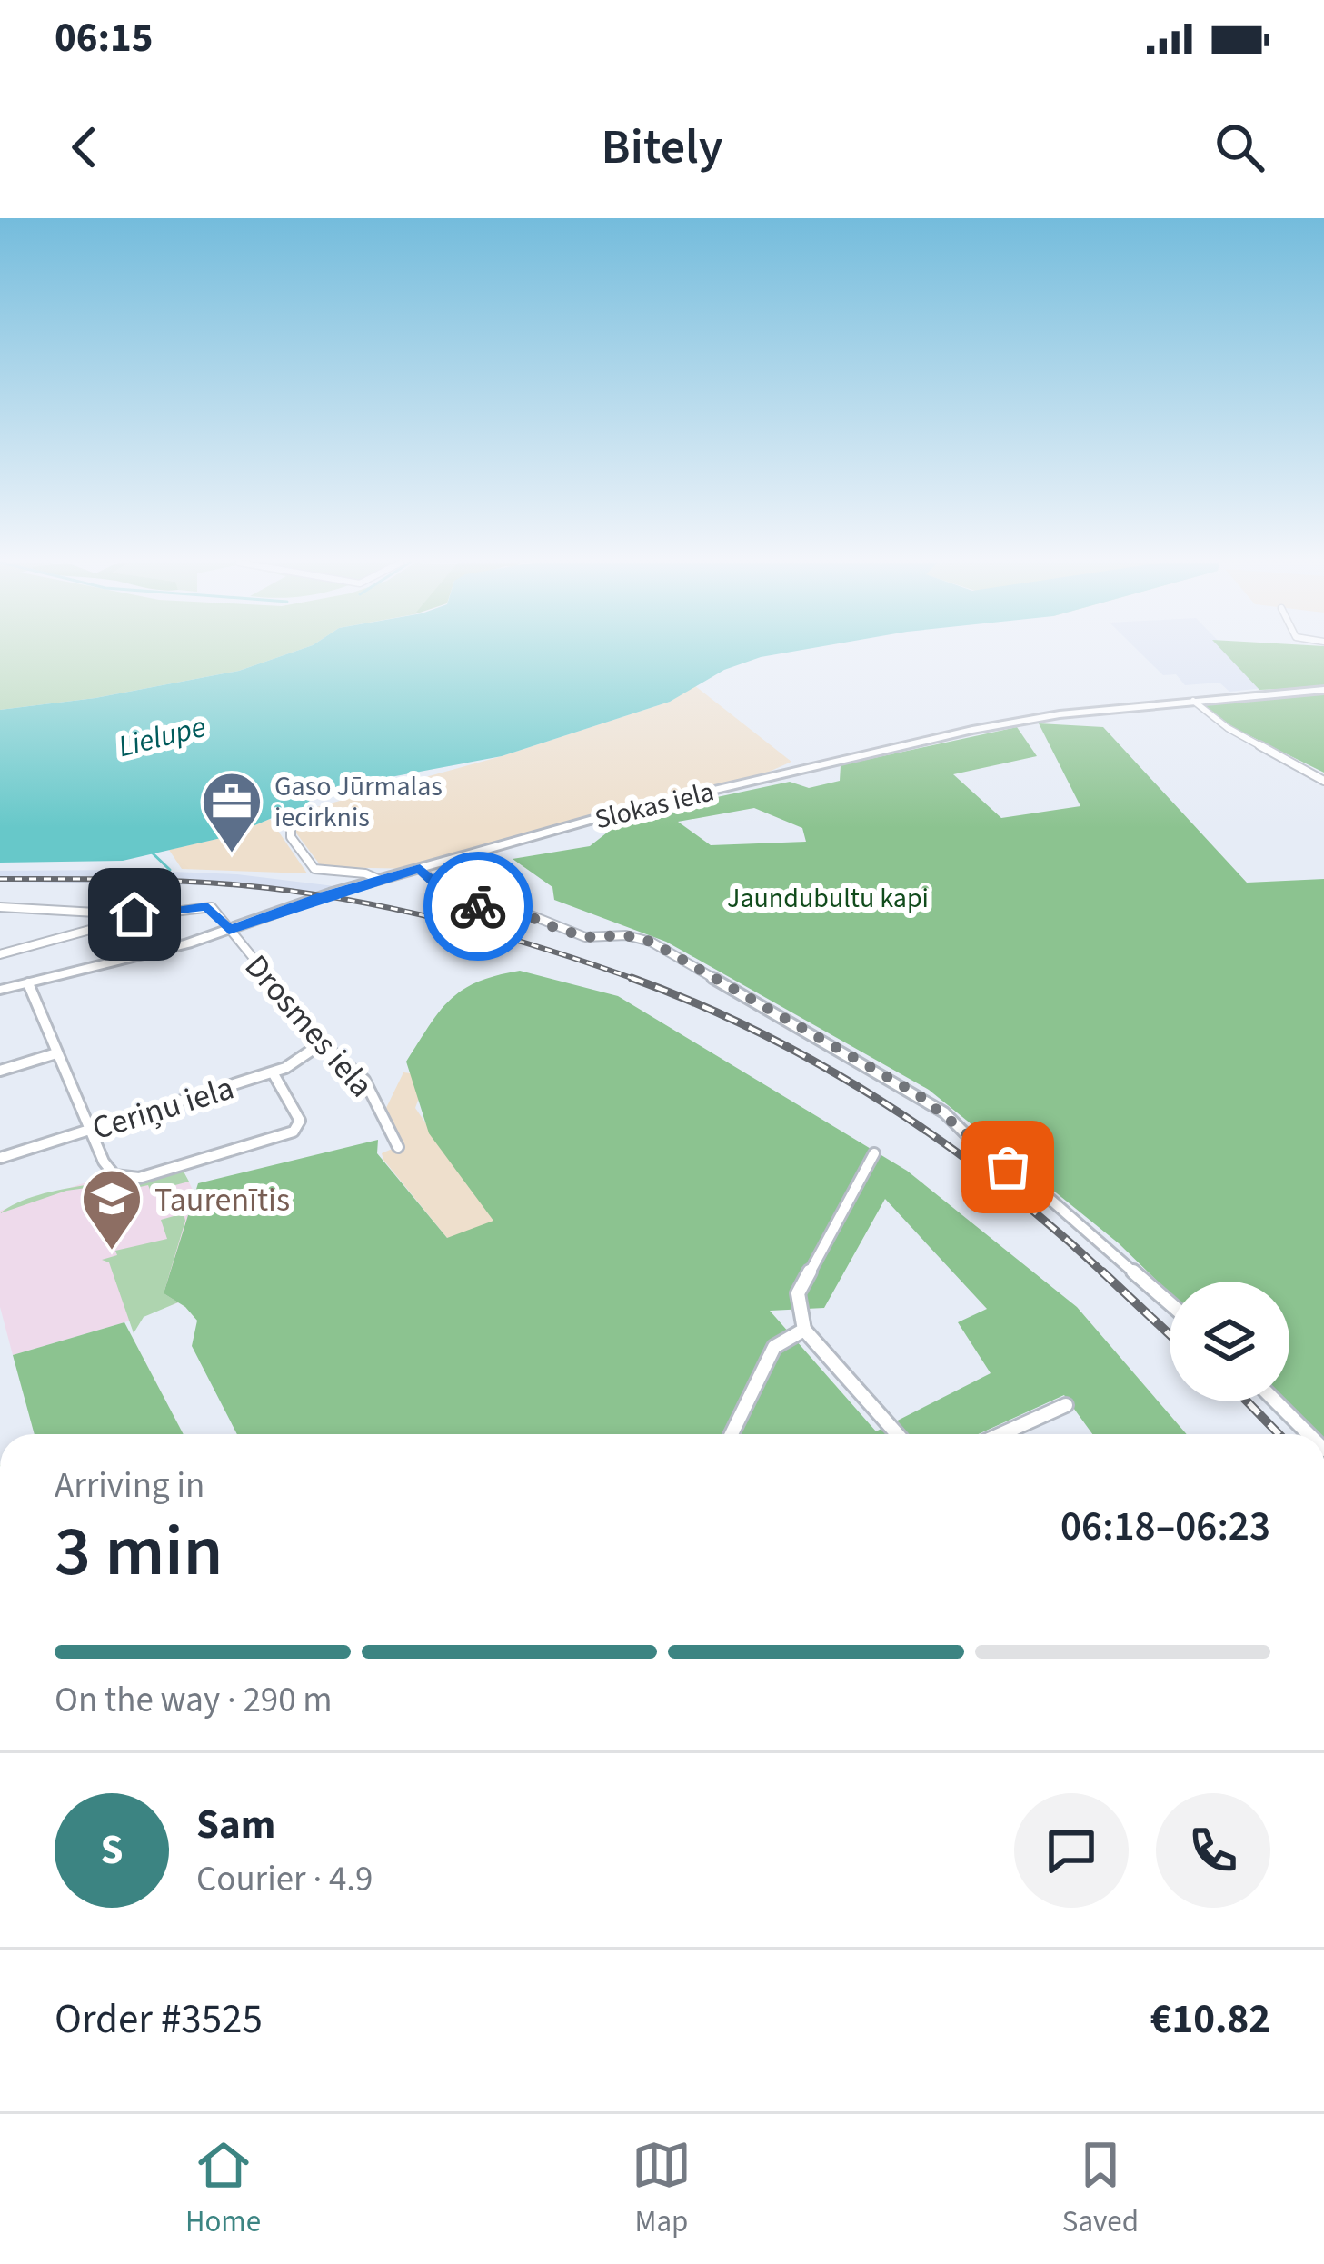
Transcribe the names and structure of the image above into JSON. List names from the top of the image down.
{
  "streets": {
    "main road": ["Slokas iela"],
    "street": ["Drosmes iela", "Ceriņu iela"]
  },
  "crossings": [
    ["Slokas iela", "Drosmes iela"],
    ["Drosmes iela", "Ceriņu iela"]
  ],
  "water": ["Lielupe"],
  "parks": ["Jaundubultu kapi"],
  "places": {
    "office": ["Gaso Jūrmalas iecirknis"],
    "school or university": ["Taurenītis"]
  },
  "page": {
    "status": "06:15",
    "header": "Bitely",
    "heading": ["3 min", "Arriving in", "06:18–06:23"],
    "panel": [
      "Sam",
      "Courier · 4.9",
      "Order #3525",
      "€10.82"
    ],
    "bar": "On the way · 290 m",
    "round": "S",
    "tabs": ["Home", "Map", "Saved"]
  }
}
